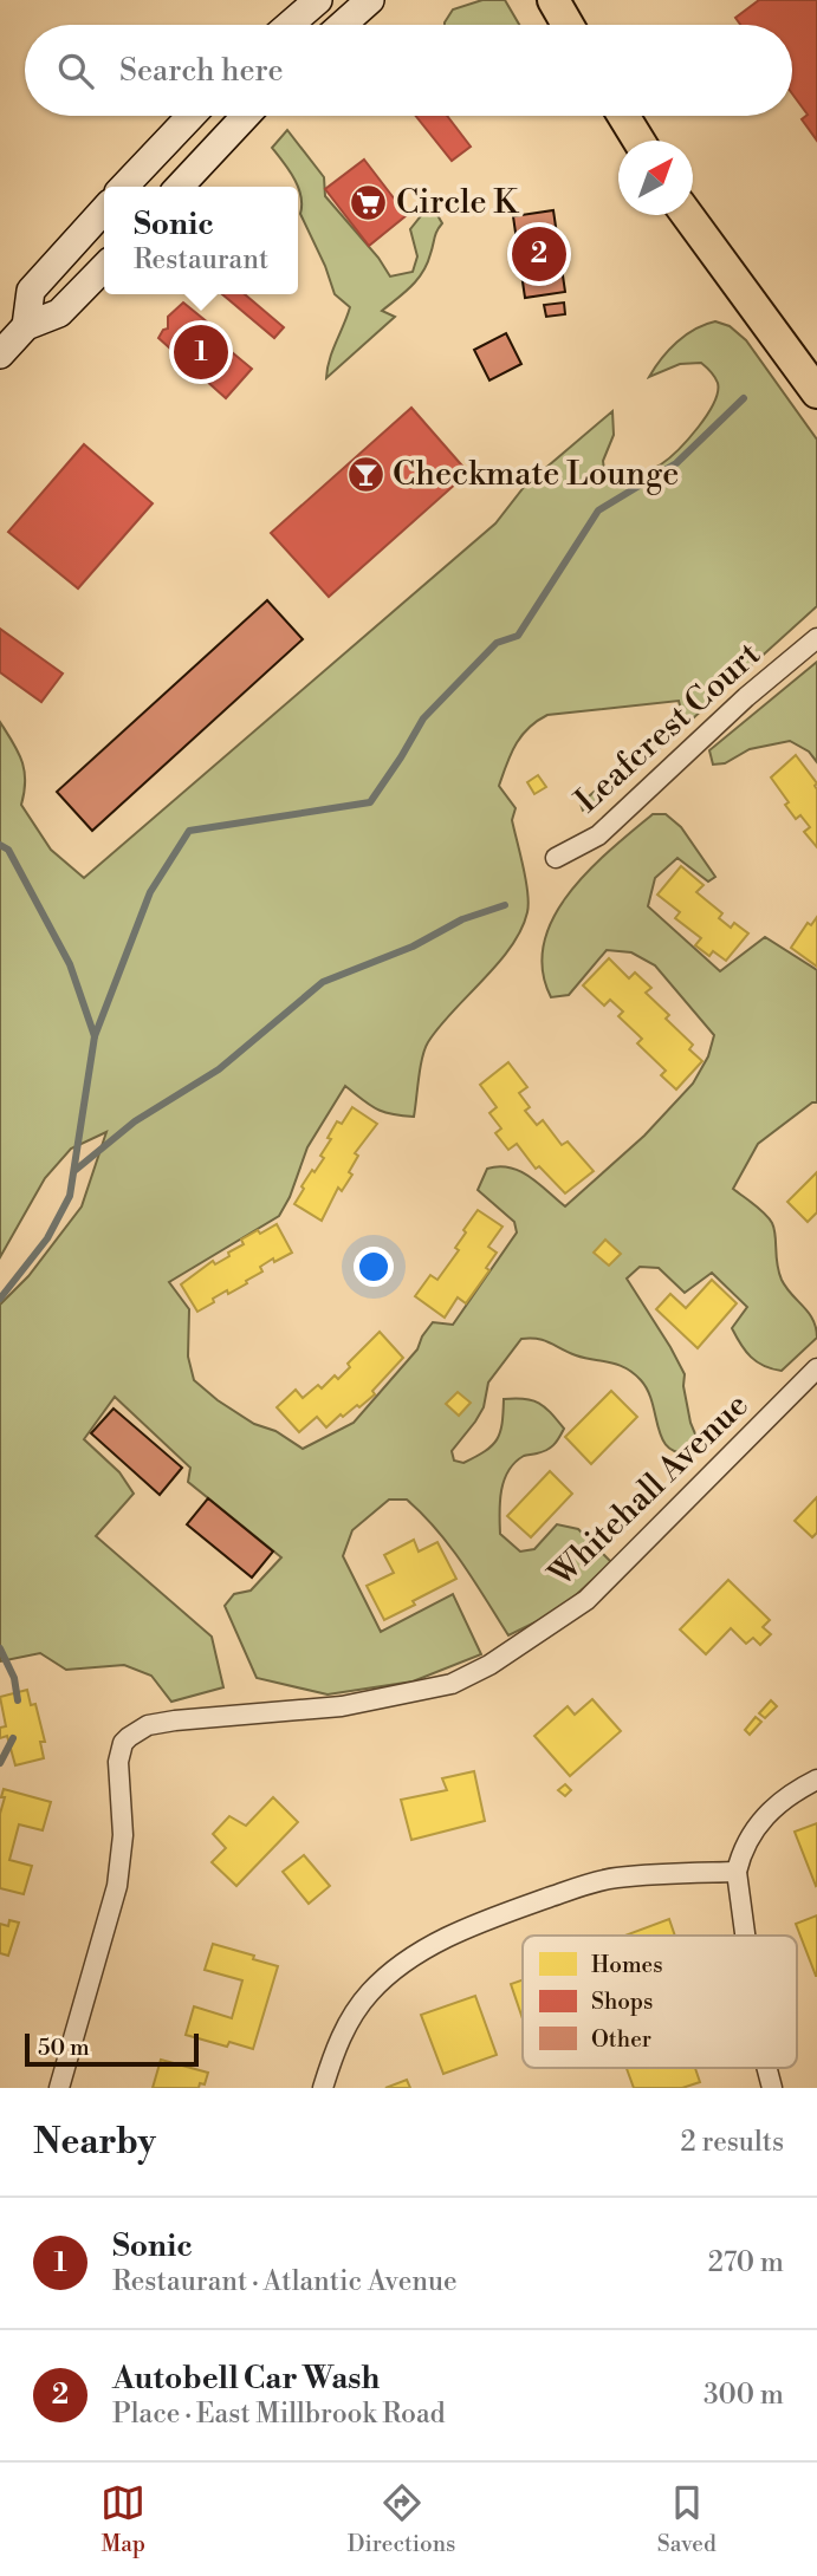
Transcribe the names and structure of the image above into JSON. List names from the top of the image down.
{
  "streets": {
    "street": ["Leafcrest Court", "Whitehall Avenue"]
  },
  "places": {
    "supermarket": ["Circle K"],
    "bar": ["Checkmate Lounge"]
  },
  "legend": ["Homes", "Shops", "Other"],
  "scale_bar": "50 m",
  "north": "top right",
  "page": {
    "search": "Search here",
    "popup": ["Sonic", "Restaurant"],
    "pins": ["2", "1"],
    "scale": "50 m",
    "heading": ["Nearby", "2 results"],
    "list": [
      {
        "mark": "1",
        "name": "Sonic",
        "note": "Restaurant · Atlantic Avenue",
        "value": "270 m"
      },
      {
        "mark": "2",
        "name": "Autobell Car Wash",
        "note": "Place · East Millbrook Road",
        "value": "300 m"
      }
    ],
    "nav": ["Map", "Directions", "Saved"]
  }
}
